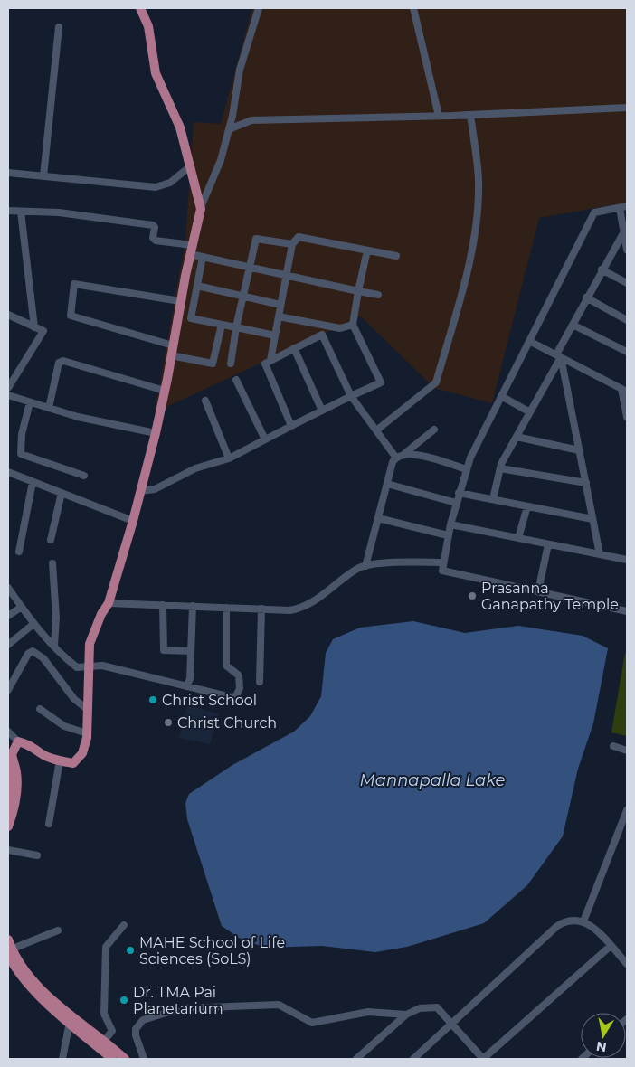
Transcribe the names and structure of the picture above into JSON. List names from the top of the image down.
{
  "water": ["Mannapalla Lake"],
  "places": [
    "Prasanna Ganapathy Temple",
    "Christ School",
    "Christ Church",
    "MAHE School of Life Sciences (SoLS)",
    "Dr. TMA Pai Planetarium"
  ],
  "north": "bottom"
}
